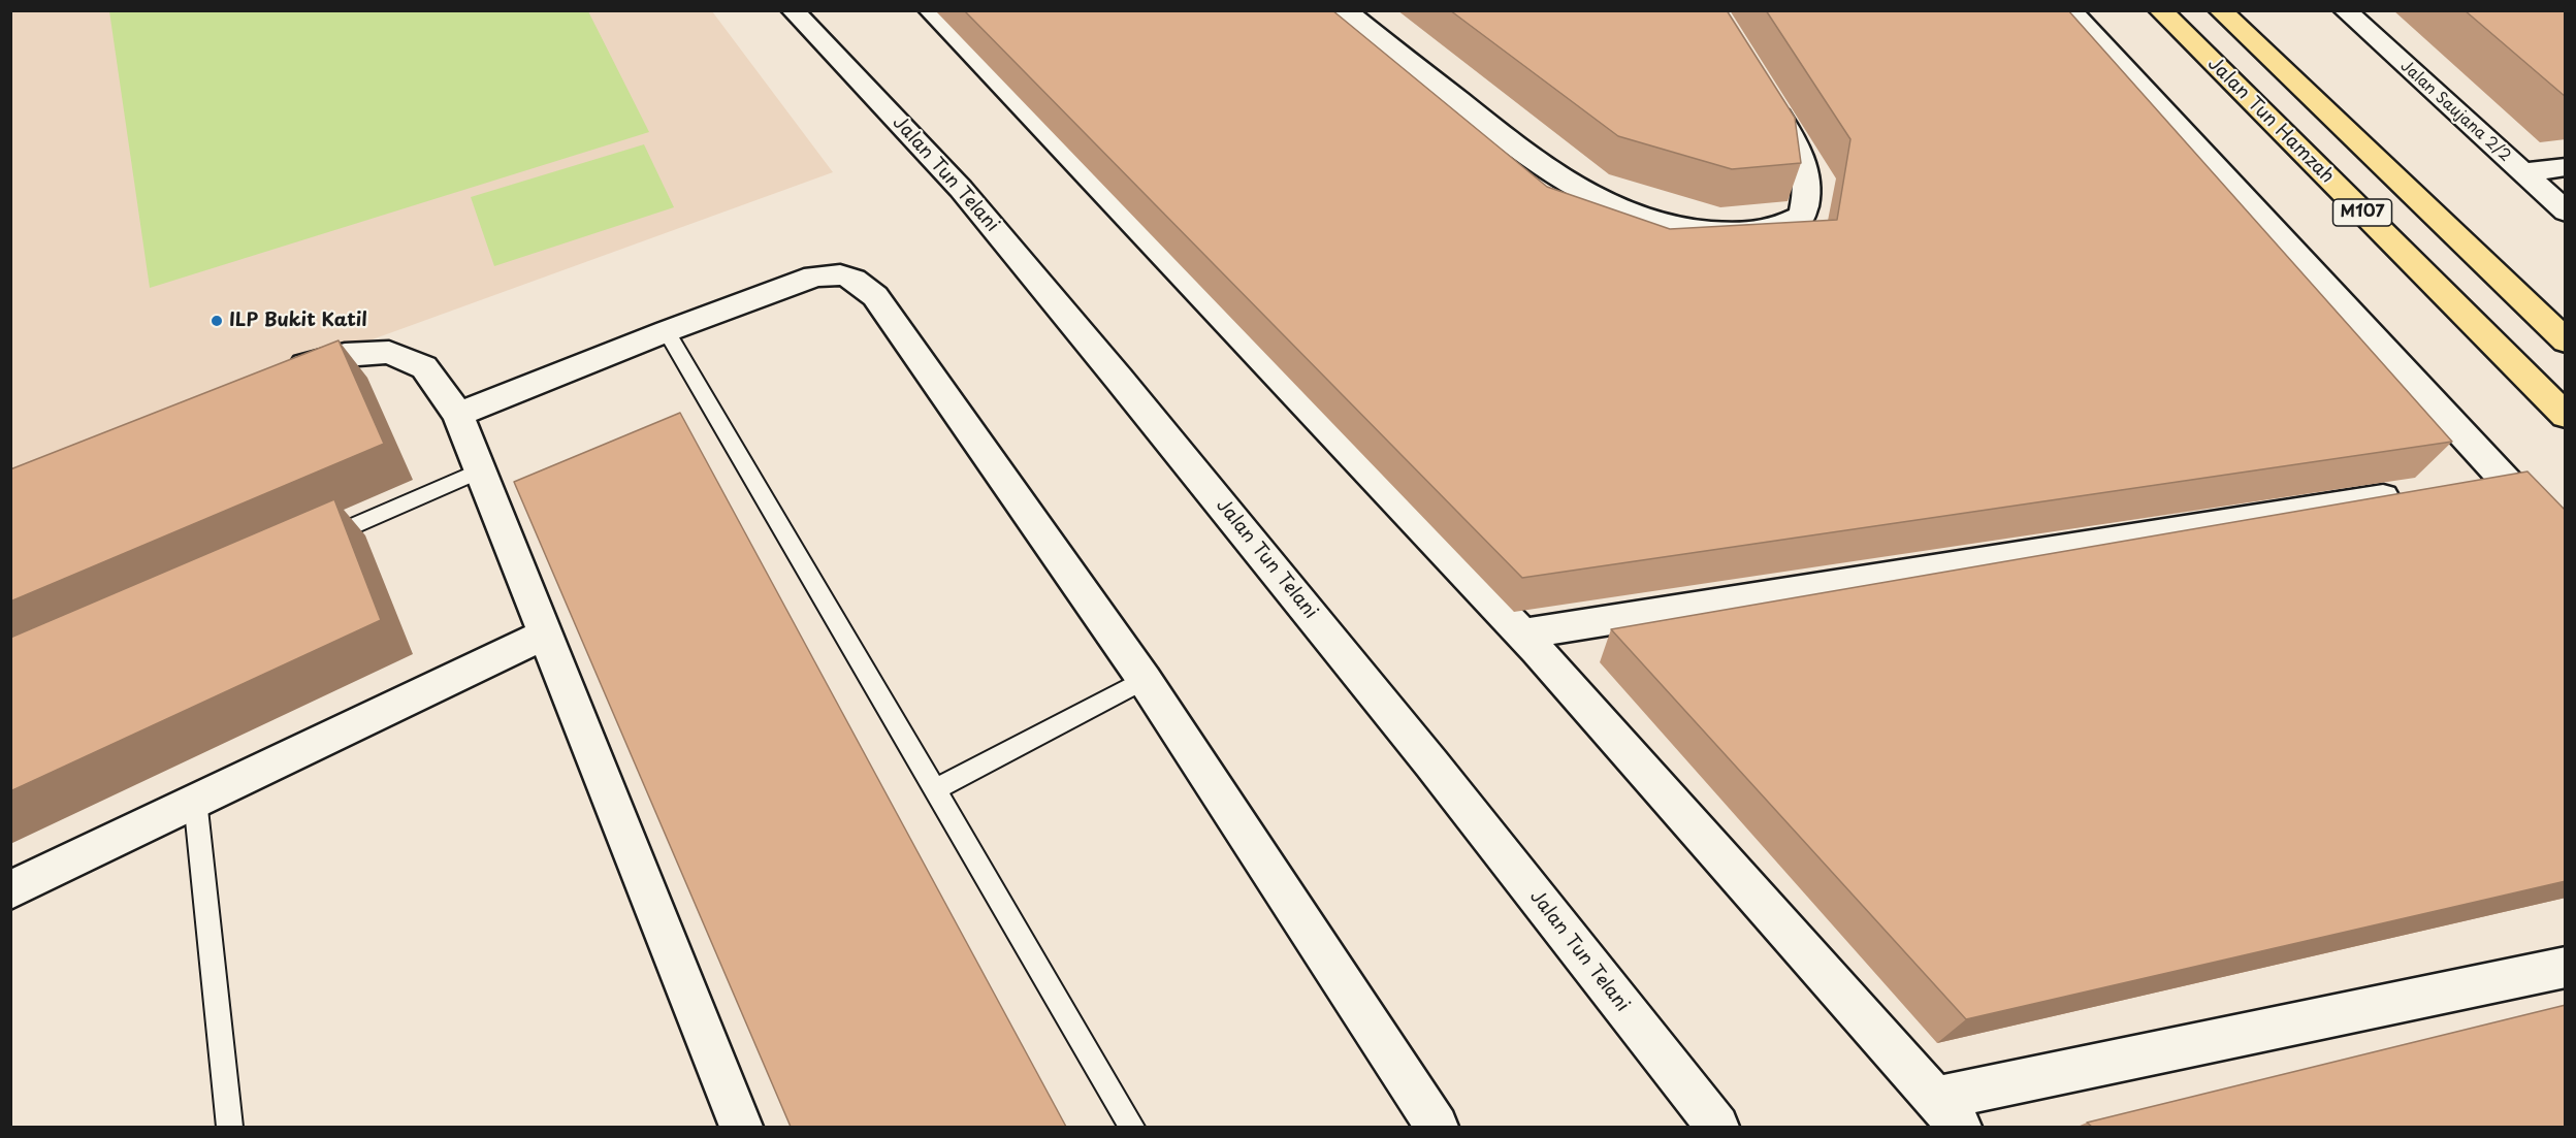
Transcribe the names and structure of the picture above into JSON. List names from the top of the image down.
{
  "streets": {
    "main road": ["Jalan Tun Hamzah", "M107"],
    "street": ["Jalan Saujana 2/2", "Jalan Tun Telani"]
  },
  "places": ["ILP Bukit Katil"]
}
